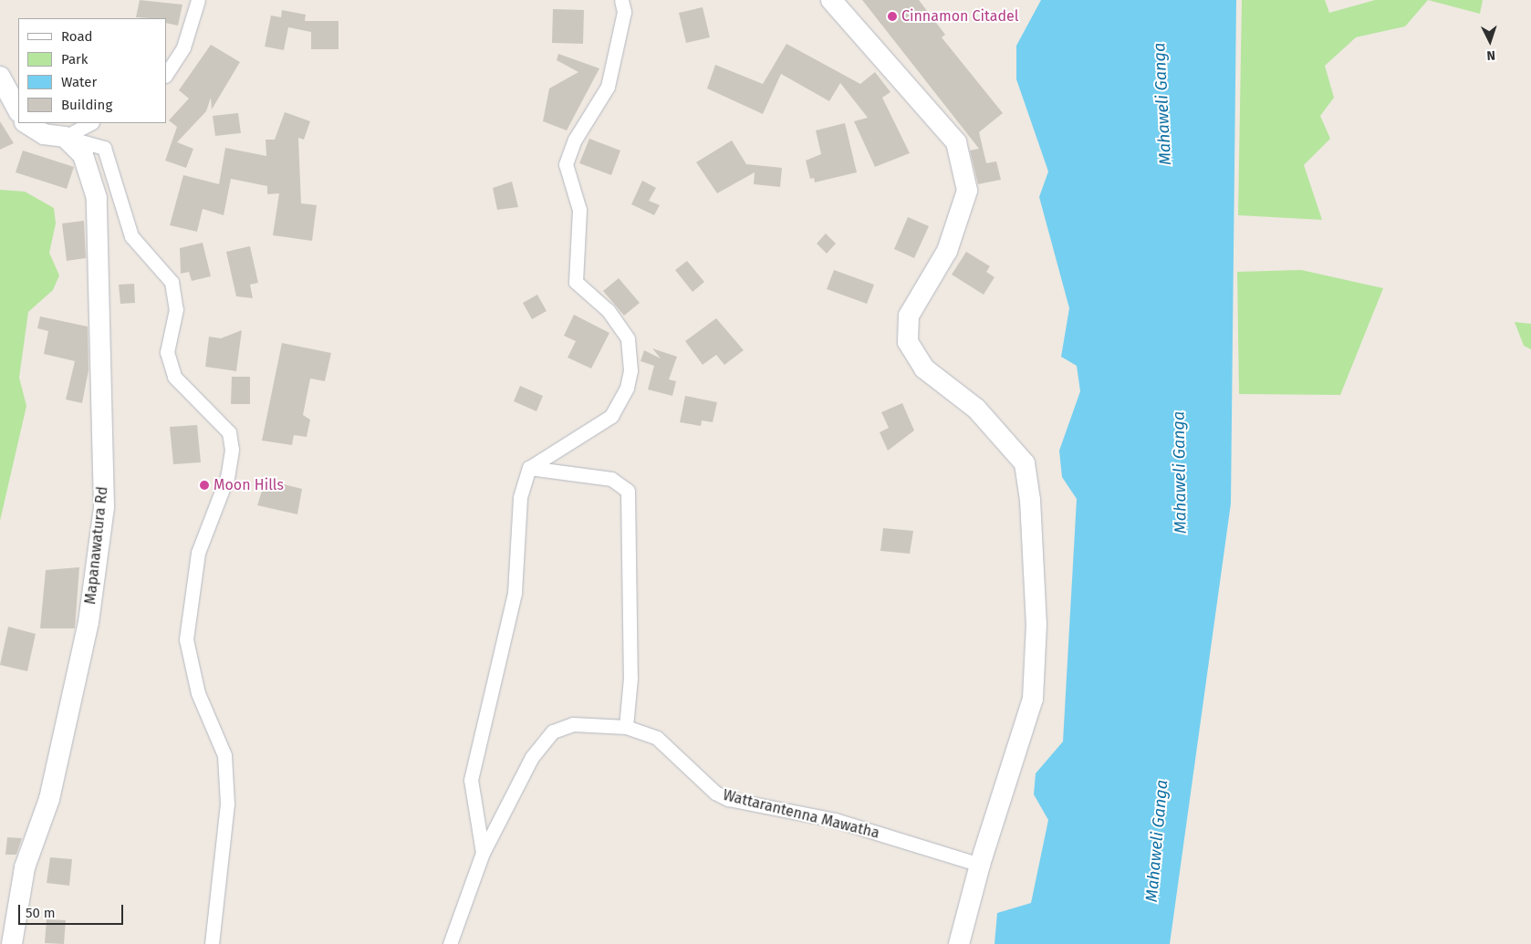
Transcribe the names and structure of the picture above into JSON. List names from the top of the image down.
{
  "streets": {
    "street": ["Mapanawatura Rd", "Wattarantenna Mawatha"]
  },
  "water": ["Mahaweli Ganga"],
  "places": ["Cinnamon Citadel", "Moon Hills"],
  "legend": [
    "Road",
    "Park",
    "Water",
    "Building"
  ],
  "scale_bar": "50 m",
  "north": "bottom"
}
